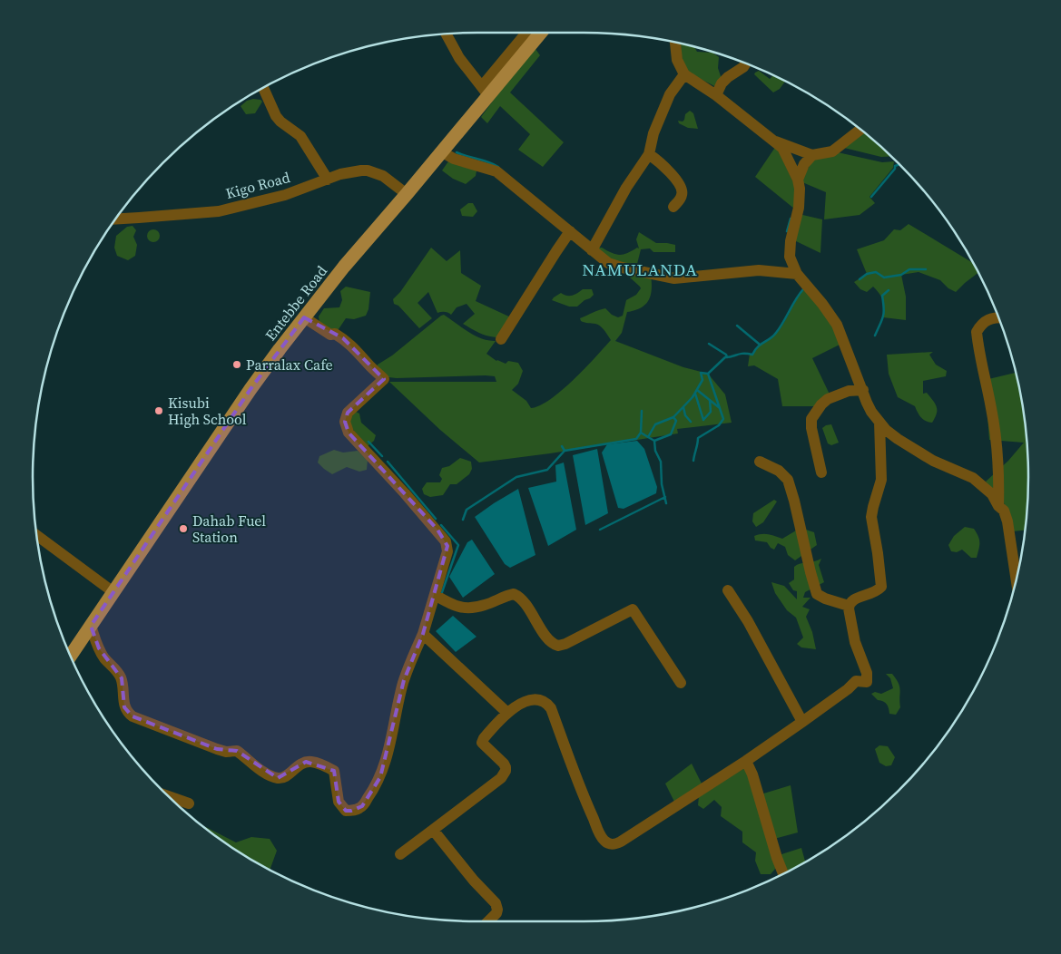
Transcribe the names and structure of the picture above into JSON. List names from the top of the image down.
{
  "streets": {
    "main road": ["Entebbe Road"],
    "street": ["Kigo Road"]
  },
  "crossings": [
    ["Kigo Road", "Entebbe Road"]
  ],
  "districts": ["NAMULANDA"],
  "places": ["Parralax Cafe", "Kisubi High School", "Dahab Fuel Station"]
}
